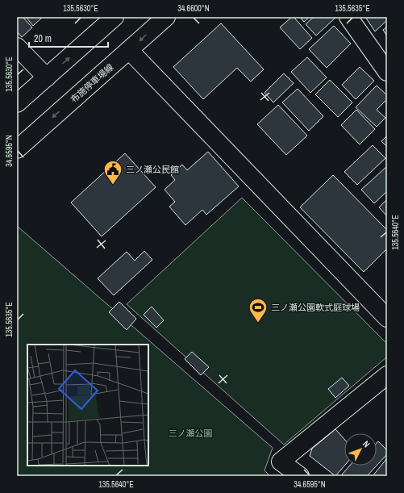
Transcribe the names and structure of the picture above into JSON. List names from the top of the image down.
{
  "streets": {
    "street": ["布施停車場線"]
  },
  "parks": ["三ノ瀬公園"],
  "places": {
    "public building": ["三ノ瀬公民館"],
    "sports": ["三ノ瀬公園軟式庭球場"]
  },
  "scale_bar": "20 m",
  "north": "top right",
  "coordinates": [
    "135.5630°E",
    "34.6600°N",
    "135.5635°E",
    "34.6595°N",
    "135.5640°E"
  ]
}
